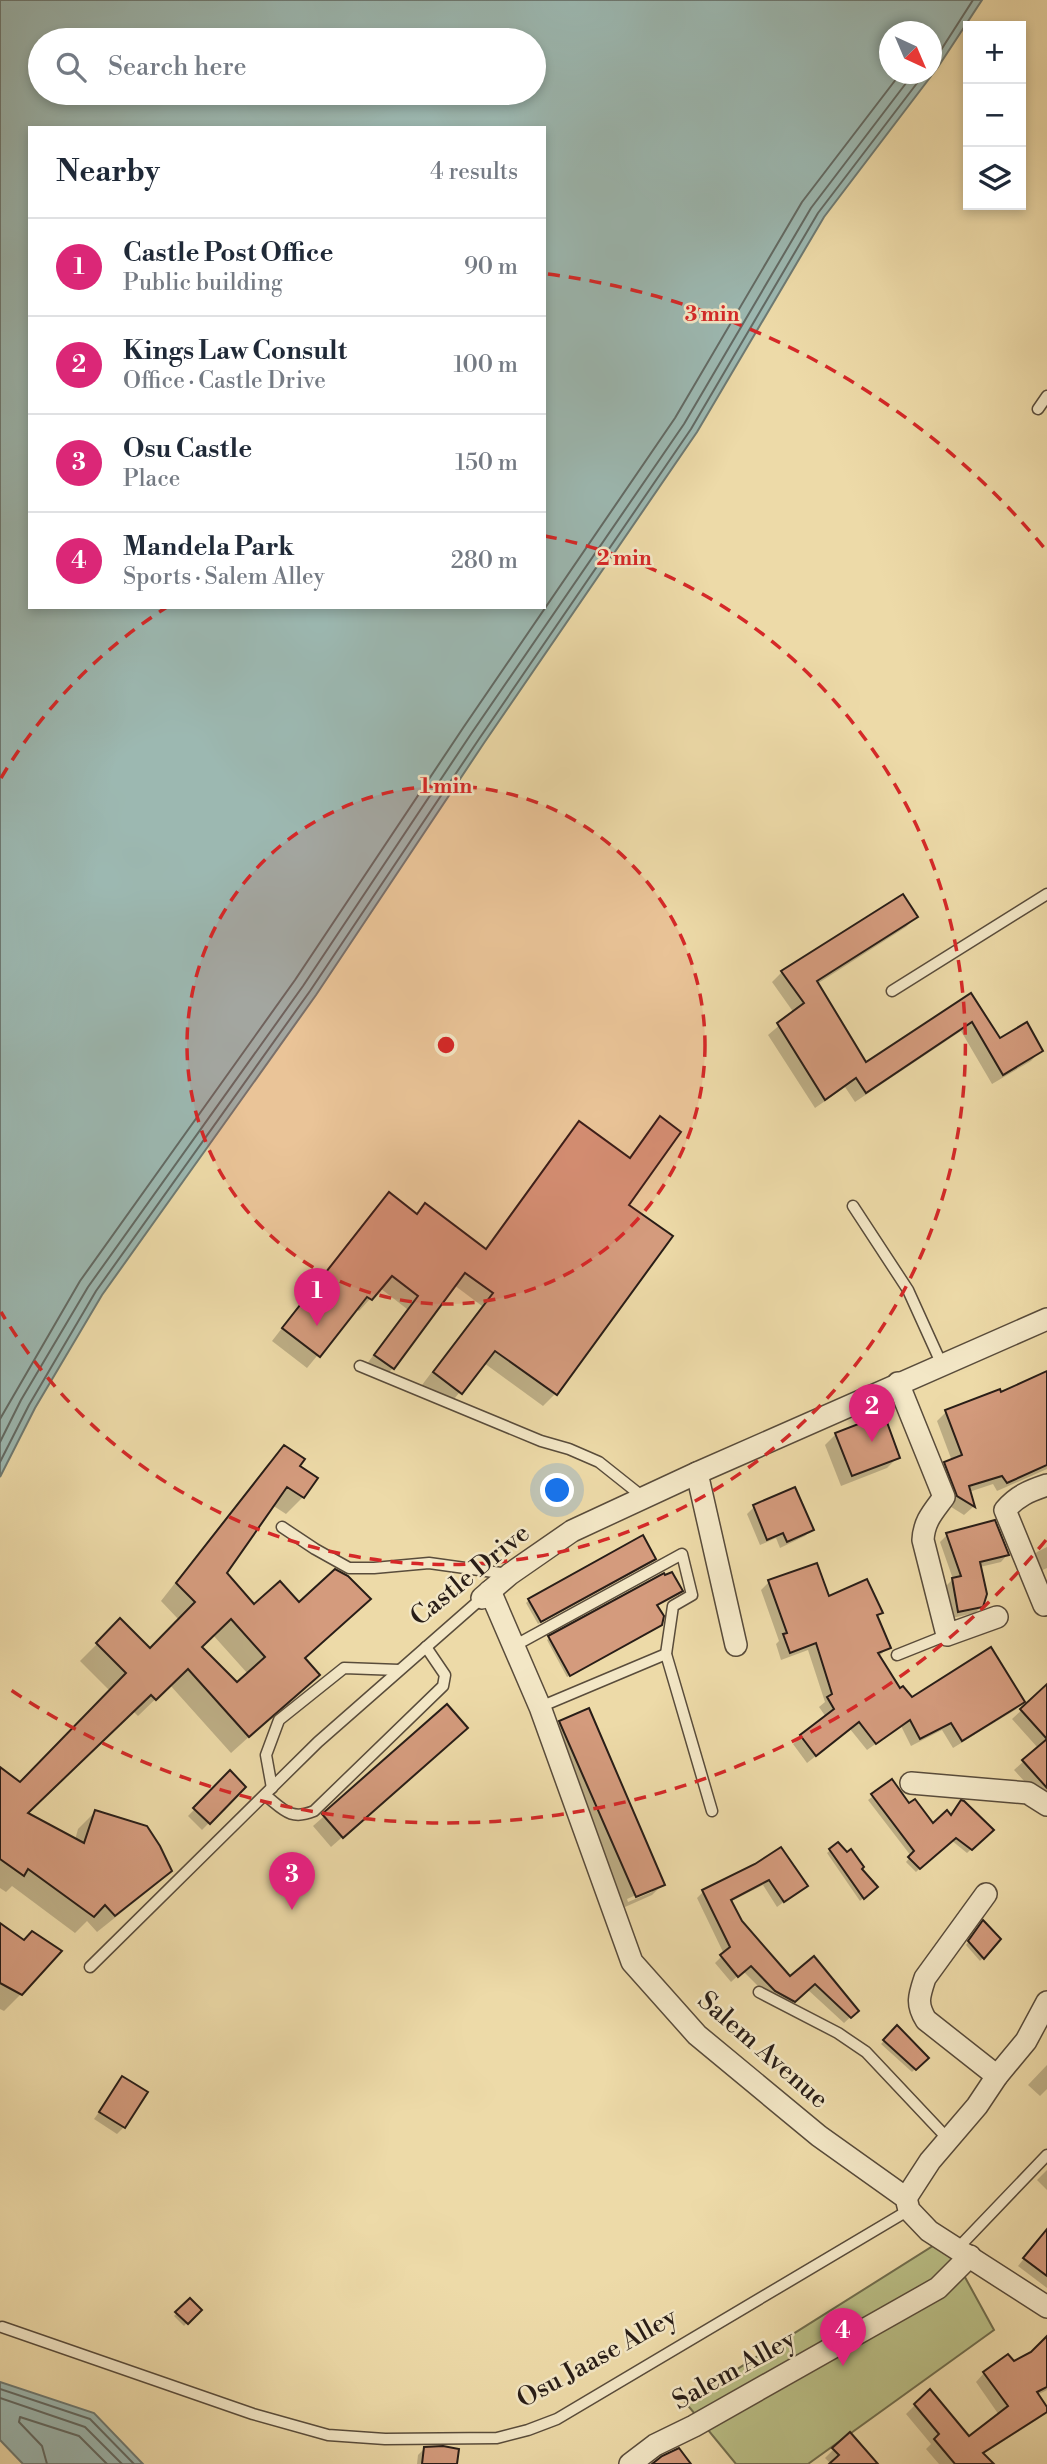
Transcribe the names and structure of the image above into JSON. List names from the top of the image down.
{
  "streets": {
    "street": [
      "Castle Drive",
      "Salem Avenue",
      "Osu Jaase Alley",
      "Salem Alley"
    ]
  },
  "crossings": [
    ["Castle Drive", "Salem Avenue"],
    ["Salem Avenue", "Osu Jaase Alley"],
    ["Salem Avenue", "Salem Alley"]
  ],
  "north": "bottom right",
  "page": {
    "map_buttons": ["+", "−"],
    "search": "Search here",
    "heading": ["Nearby", "4 results"],
    "list": [
      {
        "mark": "1",
        "name": "Castle Post Office",
        "note": "Public building",
        "value": "90 m"
      },
      {
        "mark": "2",
        "name": "Kings Law Consult",
        "note": "Office · Castle Drive",
        "value": "100 m"
      },
      {
        "mark": "3",
        "name": "Osu Castle",
        "note": "Place",
        "value": "150 m"
      },
      {
        "mark": "4",
        "name": "Mandela Park",
        "note": "Sports · Salem Alley",
        "value": "280 m"
      }
    ],
    "pins": [
      "1",
      "2",
      "3",
      "4"
    ]
  },
  "rings": ["3 min", "2 min", "1 min"]
}
